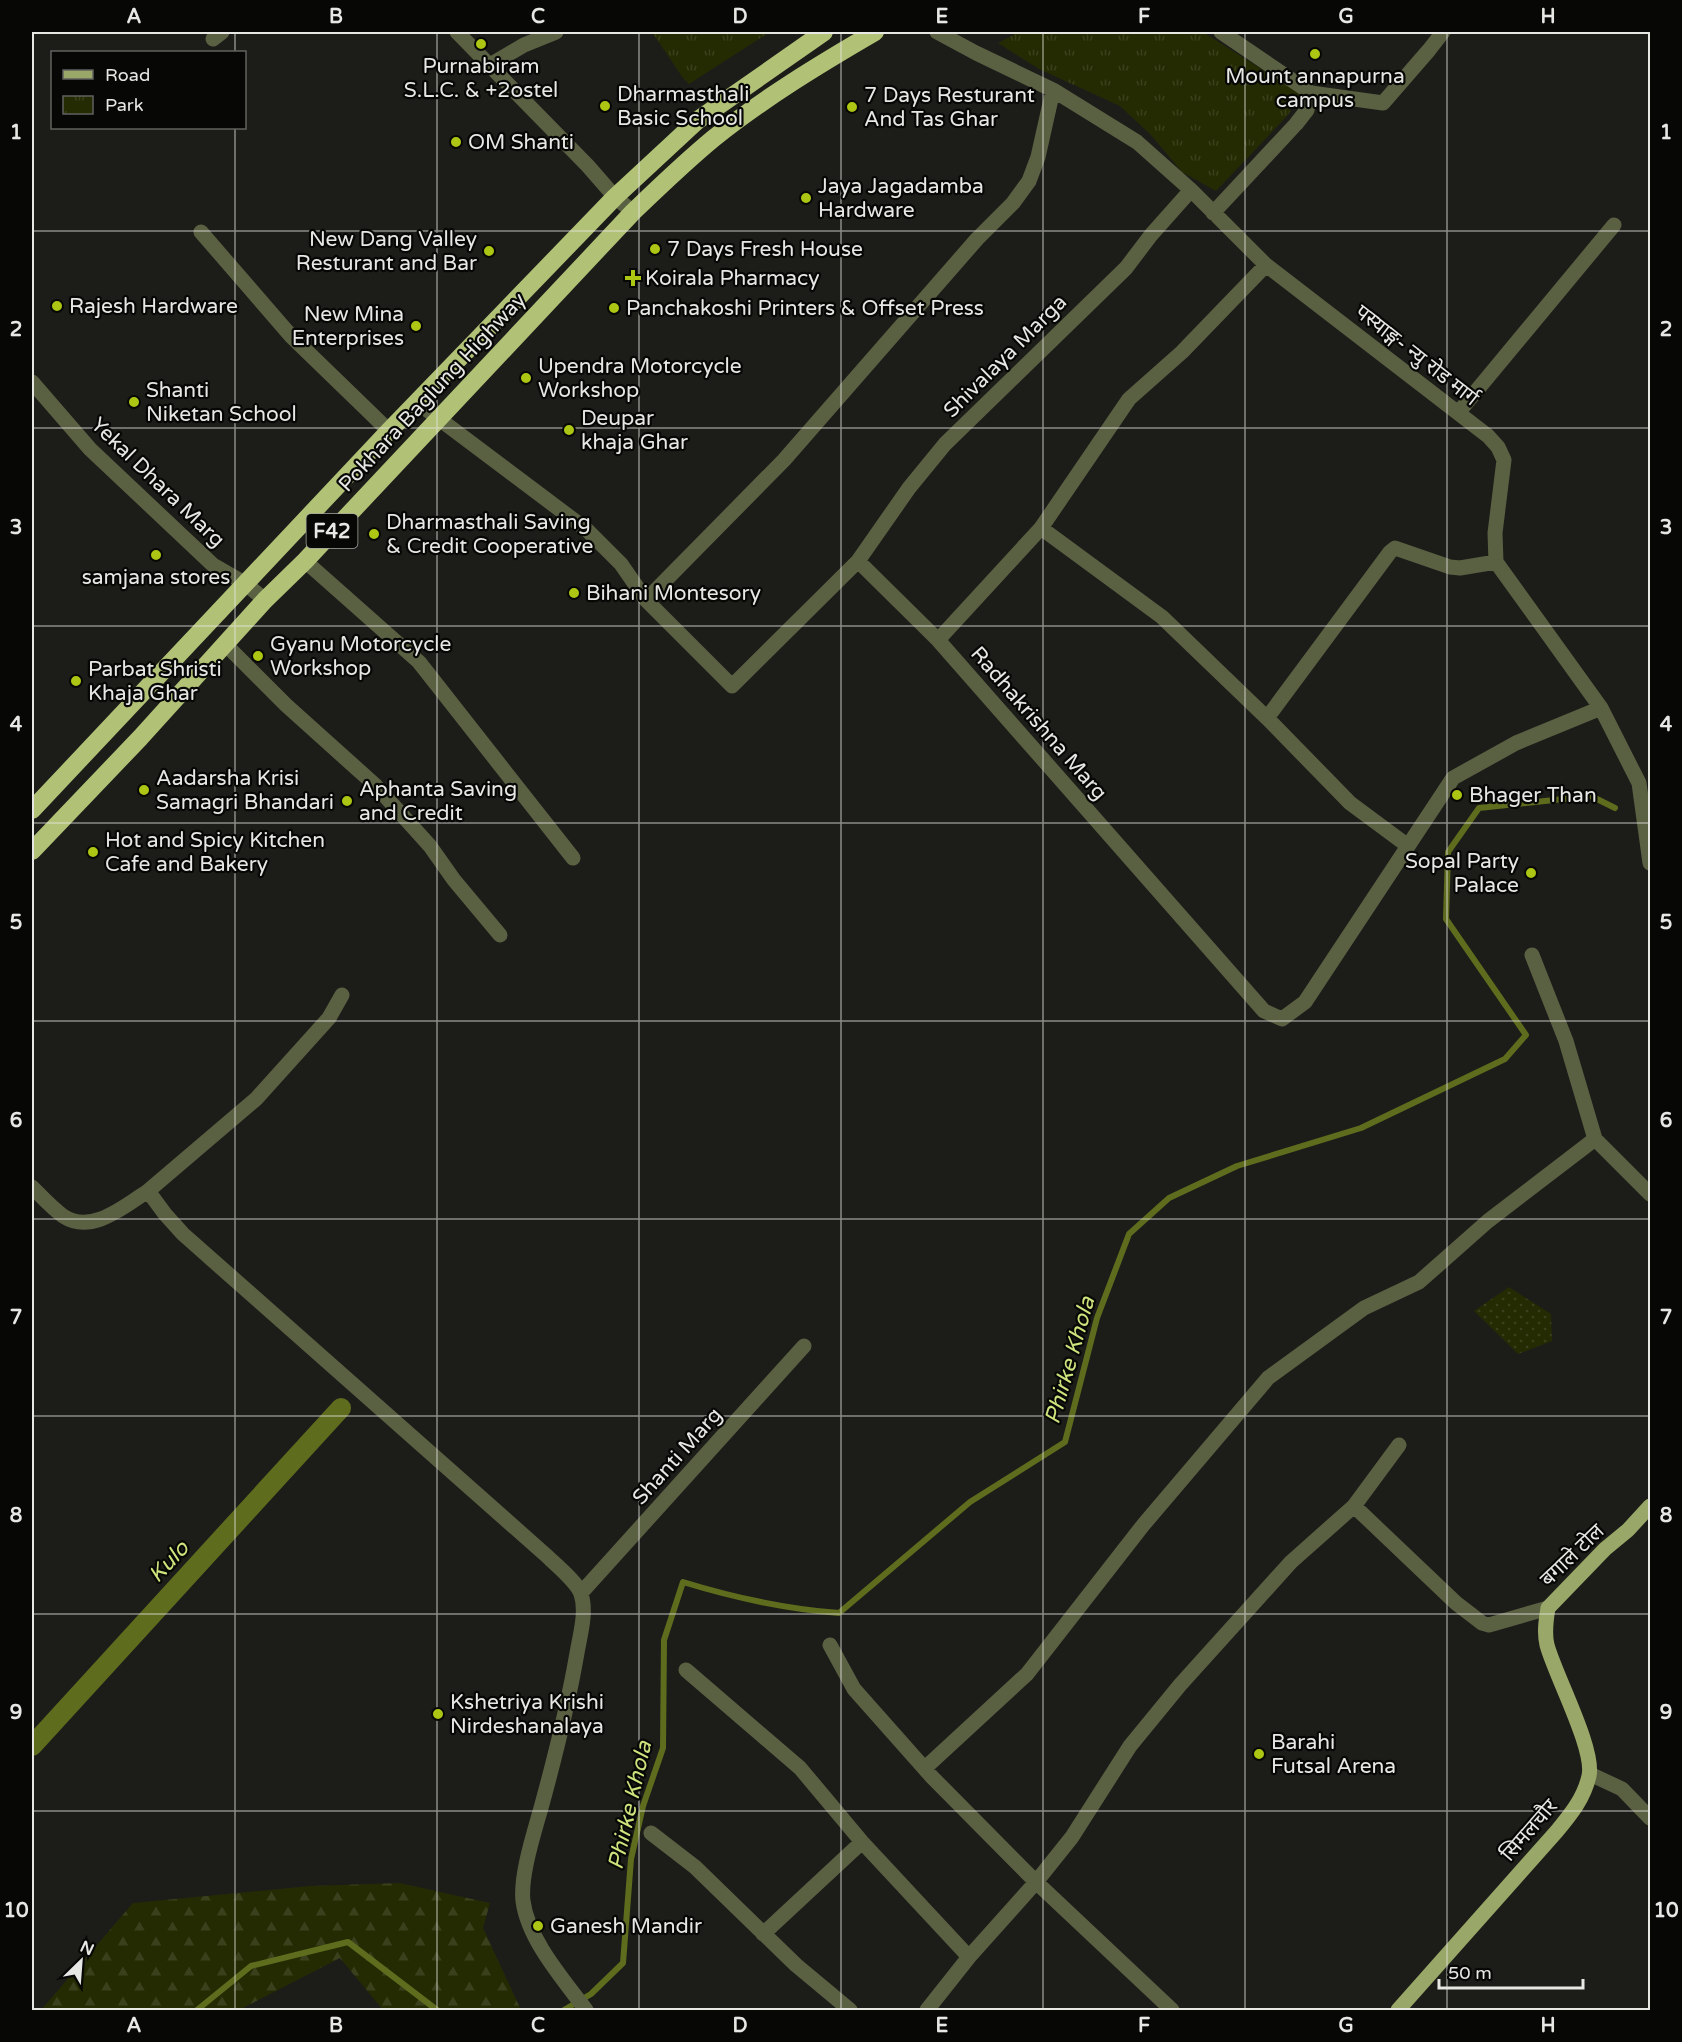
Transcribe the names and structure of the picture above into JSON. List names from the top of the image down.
{
  "streets": {
    "highway": ["Pokhara Baglung Highway", "F42"],
    "main road": ["बगाले टोल", "सिमलचौर"],
    "street": [
      "पस्याङ्ग- न्यु रोड मार्ग",
      "Shivalaya Marga",
      "Yekal Dhara Marg",
      "Radhakrishna Marg",
      "Shanti Marg"
    ]
  },
  "crossings": [
    ["पस्याङ्ग- न्यु रोड मार्ग", "Shivalaya Marga"],
    ["Shivalaya Marga", "Radhakrishna Marg"],
    ["Pokhara Baglung Highway", "Yekal Dhara Marg"],
    ["बगाले टोल", "सिमलचौर"]
  ],
  "water": ["Phirke Khola", "Kulo"],
  "places": {
    "other": [
      "Purnabiram S.L.C. & +2ostel",
      "Mount annapurna campus",
      "Dharmasthali Basic School",
      "7 Days Resturant And Tas Ghar",
      "OM Shanti",
      "Jaya Jagadamba Hardware",
      "7 Days Fresh House",
      "New Dang Valley Resturant and Bar",
      "Rajesh Hardware",
      "Panchakoshi Printers & Offset Press",
      "New Mina Enterprises",
      "Upendra Motorcycle Workshop",
      "Shanti Niketan School",
      "Deupar khaja Ghar",
      "Dharmasthali Saving & Credit Cooperative",
      "samjana stores",
      "Bihani Montesory",
      "Gyanu Motorcycle Workshop",
      "Parbat Shristi Khaja Ghar",
      "Aadarsha Krisi Samagri Bhandari",
      "Bhager Than",
      "Aphanta Saving and Credit",
      "Hot and Spicy Kitchen Cafe and Bakery",
      "Sopal Party Palace",
      "Kshetriya Krishi Nirdeshanalaya",
      "Barahi Futsal Arena",
      "Ganesh Mandir"
    ],
    "health": ["Koirala Pharmacy"]
  },
  "legend": ["Road", "Park"],
  "scale_bar": "50 m",
  "north": "top right",
  "grid": {
    "columns": [
      "A",
      "B",
      "C",
      "D",
      "E",
      "F",
      "G",
      "H"
    ],
    "rows": [
      "1",
      "2",
      "3",
      "4",
      "5",
      "6",
      "7",
      "8",
      "9",
      "10"
    ]
  }
}
